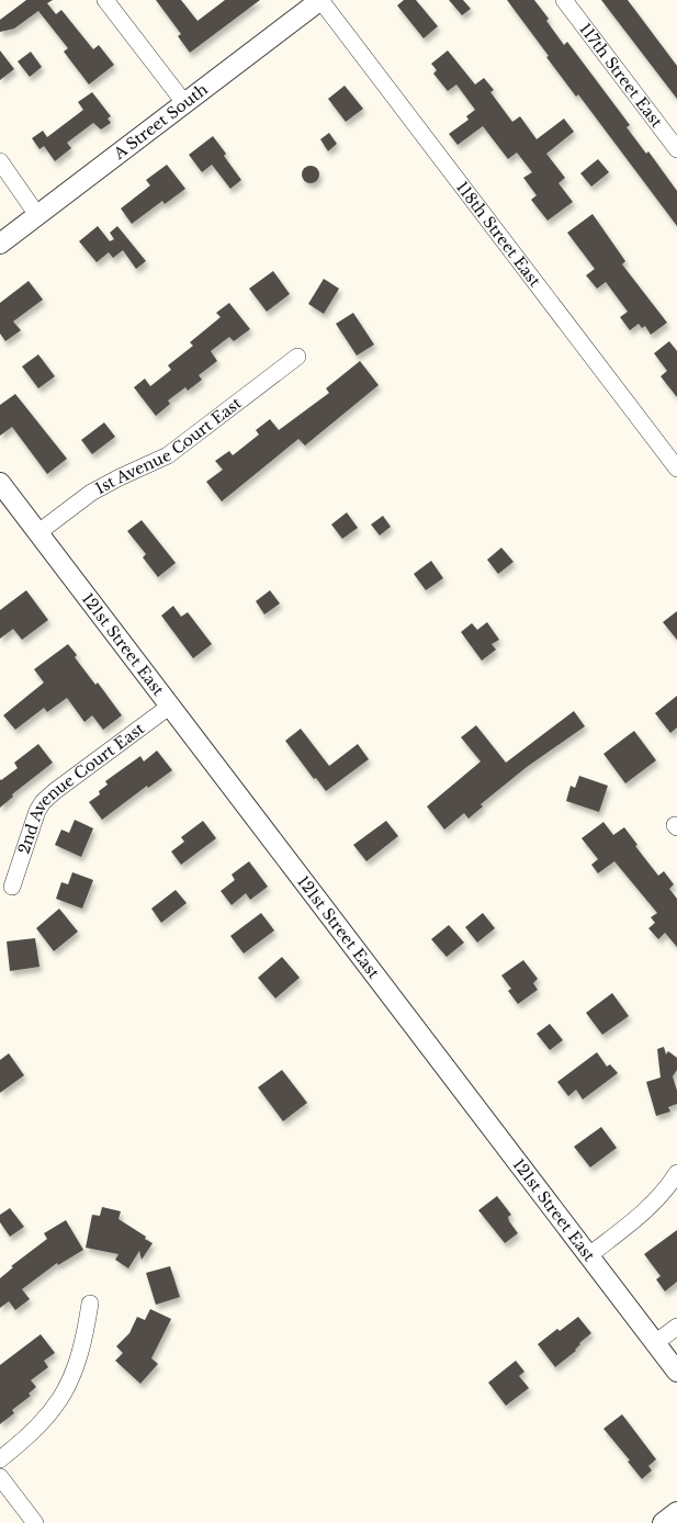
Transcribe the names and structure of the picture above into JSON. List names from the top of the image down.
{
  "streets": {
    "street": [
      "117th Street East",
      "A Street South",
      "118th Street East",
      "1st Avenue Court East",
      "121st Street East",
      "2nd Avenue Court East"
    ]
  },
  "crossings": [
    ["A Street South", "118th Street East"],
    ["1st Avenue Court East", "121st Street East"],
    ["121st Street East", "2nd Avenue Court East"]
  ]
}
